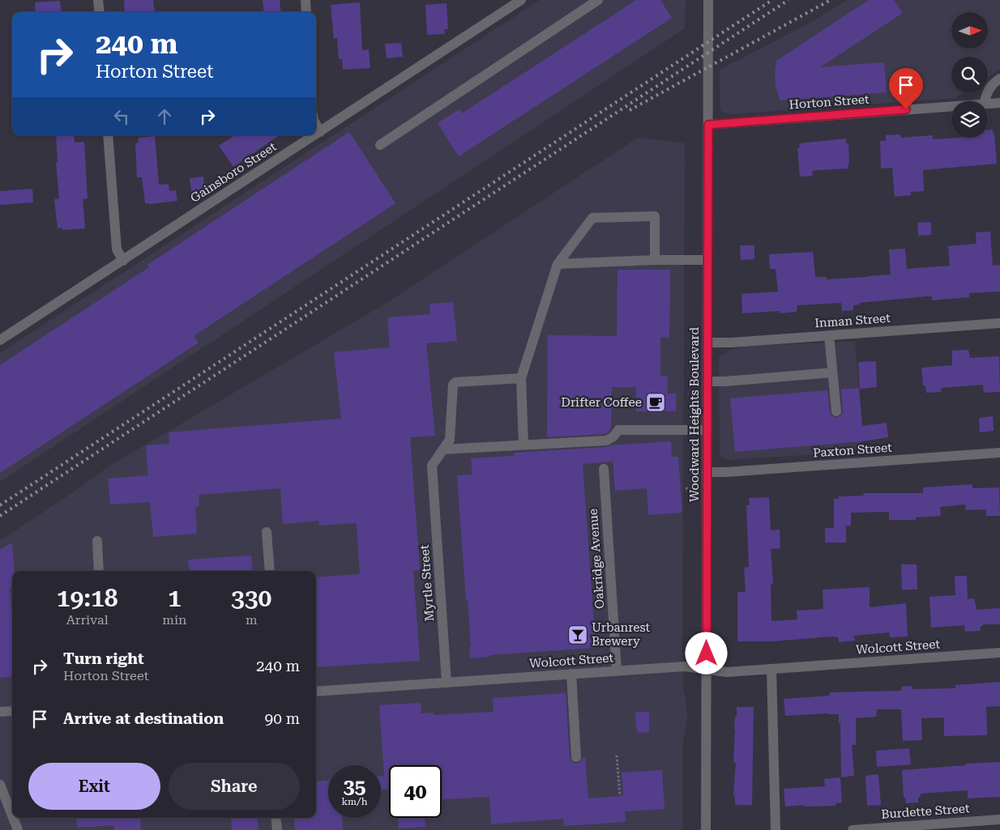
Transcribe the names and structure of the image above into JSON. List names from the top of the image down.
{
  "streets": {
    "street": [
      "Horton Street",
      "Gainsboro Street",
      "Inman Street",
      "Woodward Heights Boulevard",
      "Paxton Street",
      "Oakridge Avenue",
      "Myrtle Street",
      "Wolcott Street",
      "Burdette Street"
    ]
  },
  "crossings": [
    ["Horton Street", "Woodward Heights Boulevard"],
    ["Inman Street", "Woodward Heights Boulevard"],
    ["Woodward Heights Boulevard", "Paxton Street"],
    ["Woodward Heights Boulevard", "Wolcott Street"],
    ["Oakridge Avenue", "Wolcott Street"],
    ["Myrtle Street", "Wolcott Street"]
  ],
  "places": {
    "cafe": ["Drifter Coffee"],
    "bar": ["Urbanrest Brewery"]
  },
  "north": "right",
  "page": {
    "turn": ["240 m", "Horton Street"],
    "eta": [
      "19:18",
      "Arrival",
      "1",
      "min",
      "330",
      "m"
    ],
    "list": [
      {
        "name": "Turn right",
        "note": "Horton Street",
        "value": "240 m"
      },
      {
        "name": "Arrive at destination",
        "value": "90 m"
      }
    ],
    "buttons": ["Exit", "Share"],
    "speed": "35 km/h",
    "limit": "40"
  }
}
